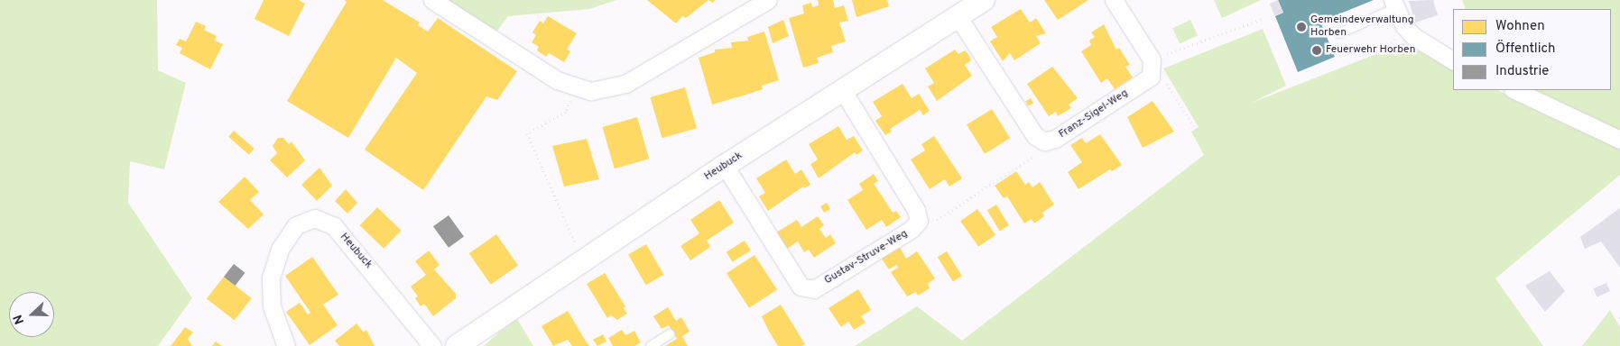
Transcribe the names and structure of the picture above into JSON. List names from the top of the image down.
{
  "streets": {
    "street": ["Franz-Sigel-Weg", "Heubuck", "Gustav-Struve-Weg"]
  },
  "crossings": [
    ["Franz-Sigel-Weg", "Heubuck"],
    ["Heubuck", "Gustav-Struve-Weg"]
  ],
  "places": ["Gemeindeverwaltung Horben", "Feuerwehr Horben"],
  "legend": ["Wohnen", "Öffentlich", "Industrie"],
  "north": "left"
}
